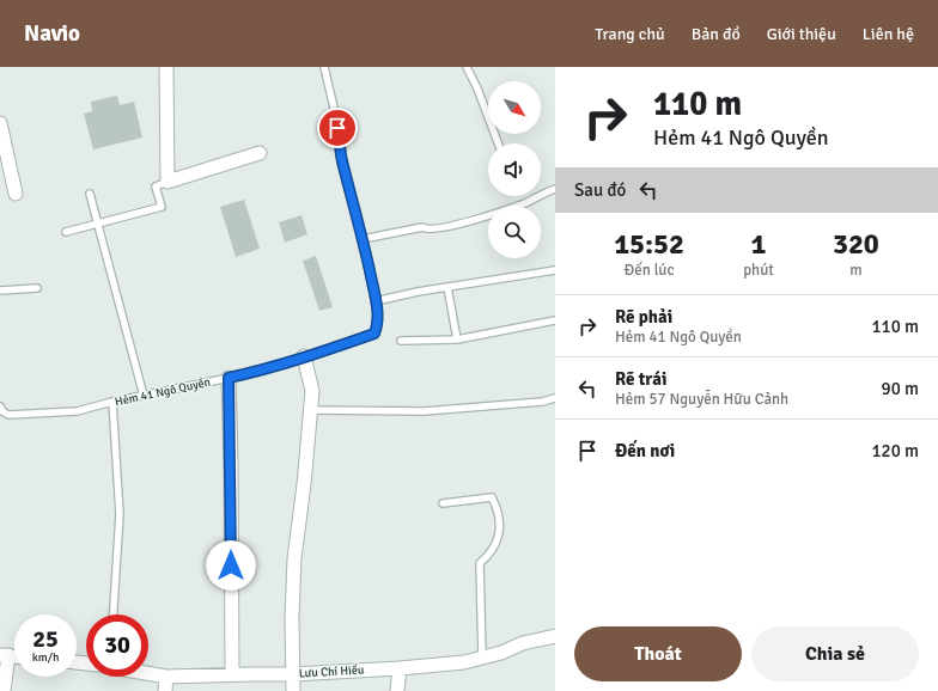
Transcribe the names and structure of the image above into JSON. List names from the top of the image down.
{
  "streets": {
    "street": ["Lưu Chí Hiếu"],
    "lane": ["Hẻm 41 Ngô Quyền"]
  },
  "north": "bottom right",
  "page": {
    "header": "Navio",
    "nav": [
      "Trang chủ",
      "Bản đồ",
      "Giới thiệu",
      "Liên hệ"
    ],
    "turn": ["110 m", "Hẻm 41 Ngô Quyền"],
    "then": "Sau đó",
    "eta": [
      "15:52",
      "Đến lúc",
      "1",
      "phút",
      "320",
      "m"
    ],
    "list": [
      {
        "name": "Rẽ phải",
        "note": "Hẻm 41 Ngô Quyền",
        "value": "110 m"
      },
      {
        "name": "Rẽ trái",
        "note": "Hẻm 57 Nguyễn Hữu Cảnh",
        "value": "90 m"
      },
      {
        "name": "Đến nơi",
        "value": "120 m"
      }
    ],
    "speed": "25 km/h",
    "limit": "30",
    "buttons": ["Thoát", "Chia sẻ"]
  }
}
